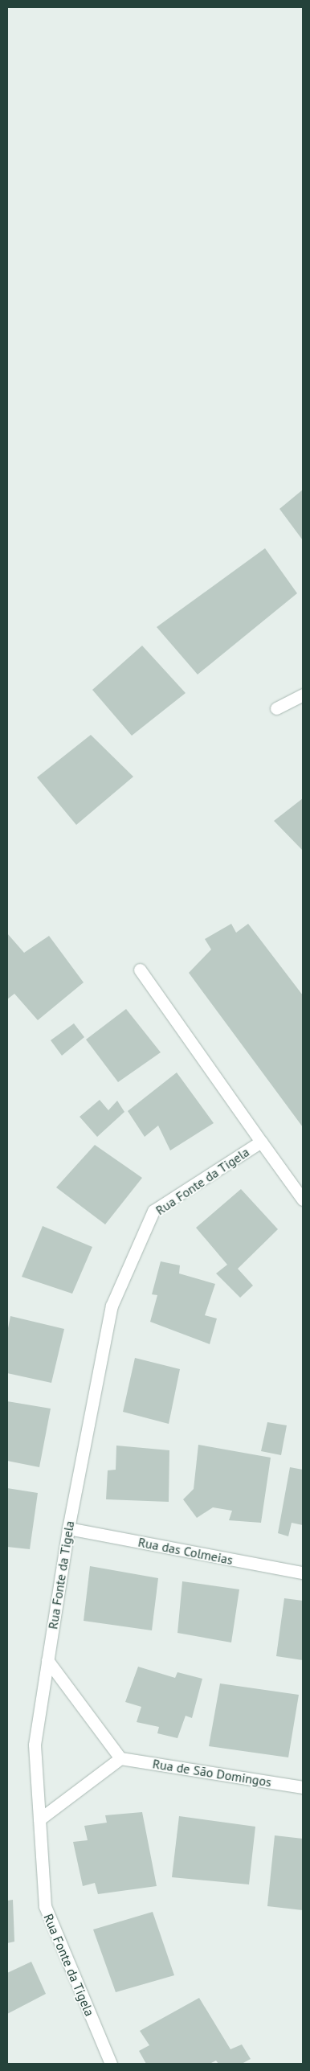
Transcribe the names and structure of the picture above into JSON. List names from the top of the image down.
{
  "streets": {
    "street": ["Rua Fonte da Tigela", "Rua das Colmeias", "Rua de São Domingos"]
  },
  "crossings": [
    ["Rua Fonte da Tigela", "Rua das Colmeias"]
  ]
}
